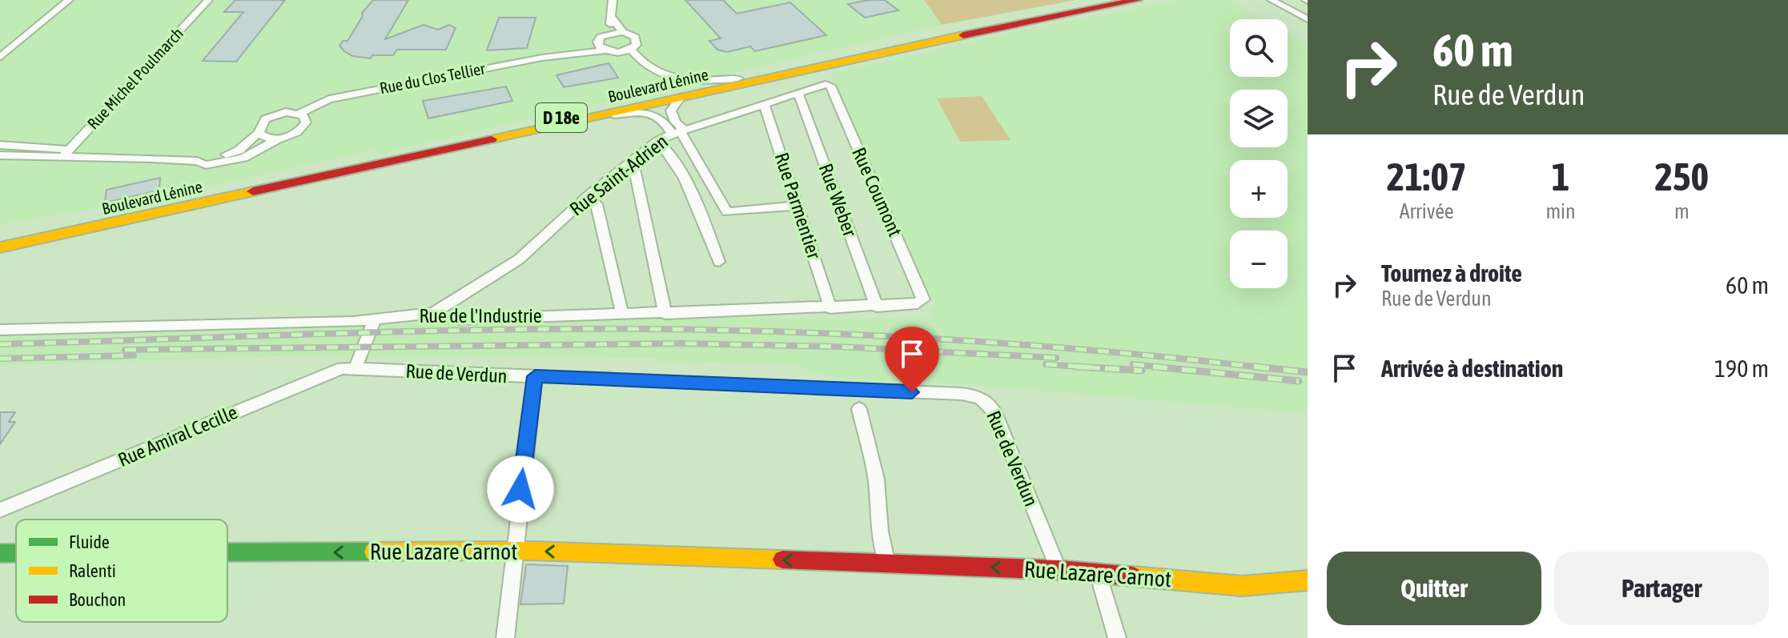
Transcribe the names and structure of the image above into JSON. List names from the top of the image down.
{
  "streets": {
    "main road": ["Boulevard Lénine", "D 18e", "Rue Lazare Carnot"],
    "street": [
      "Rue Michel Poulmarch",
      "Rue du Clos Tellier",
      "Rue Saint-Adrien",
      "Rue Coumont",
      "Rue Weber",
      "Rue Parmentier",
      "Rue de l'Industrie",
      "Rue de Verdun",
      "Rue Amiral Cecille"
    ]
  },
  "crossings": [
    ["Rue Michel Poulmarch", "Rue du Clos Tellier"],
    ["Rue Saint-Adrien", "Rue Coumont"],
    ["Rue Saint-Adrien", "Rue Weber"],
    ["Rue Saint-Adrien", "Rue Parmentier"],
    ["Rue Saint-Adrien", "Rue de l'Industrie"],
    ["Rue Coumont", "Rue de l'Industrie"],
    ["Rue Weber", "Rue de l'Industrie"],
    ["Rue Parmentier", "Rue de l'Industrie"],
    ["Rue de Verdun", "Rue Amiral Cecille"],
    ["Rue de Verdun", "Rue Lazare Carnot"]
  ],
  "one_way": ["Rue Lazare Carnot"],
  "legend": ["Fluide", "Ralenti", "Bouchon"],
  "page": {
    "turn": ["60 m", "Rue de Verdun"],
    "map_buttons": ["+", "−"],
    "eta": [
      "21:07",
      "Arrivée",
      "1",
      "min",
      "250",
      "m"
    ],
    "list": [
      {
        "name": "Tournez à droite",
        "note": "Rue de Verdun",
        "value": "60 m"
      },
      {
        "name": "Arrivée à destination",
        "value": "190 m"
      }
    ],
    "buttons": ["Quitter", "Partager"]
  }
}
